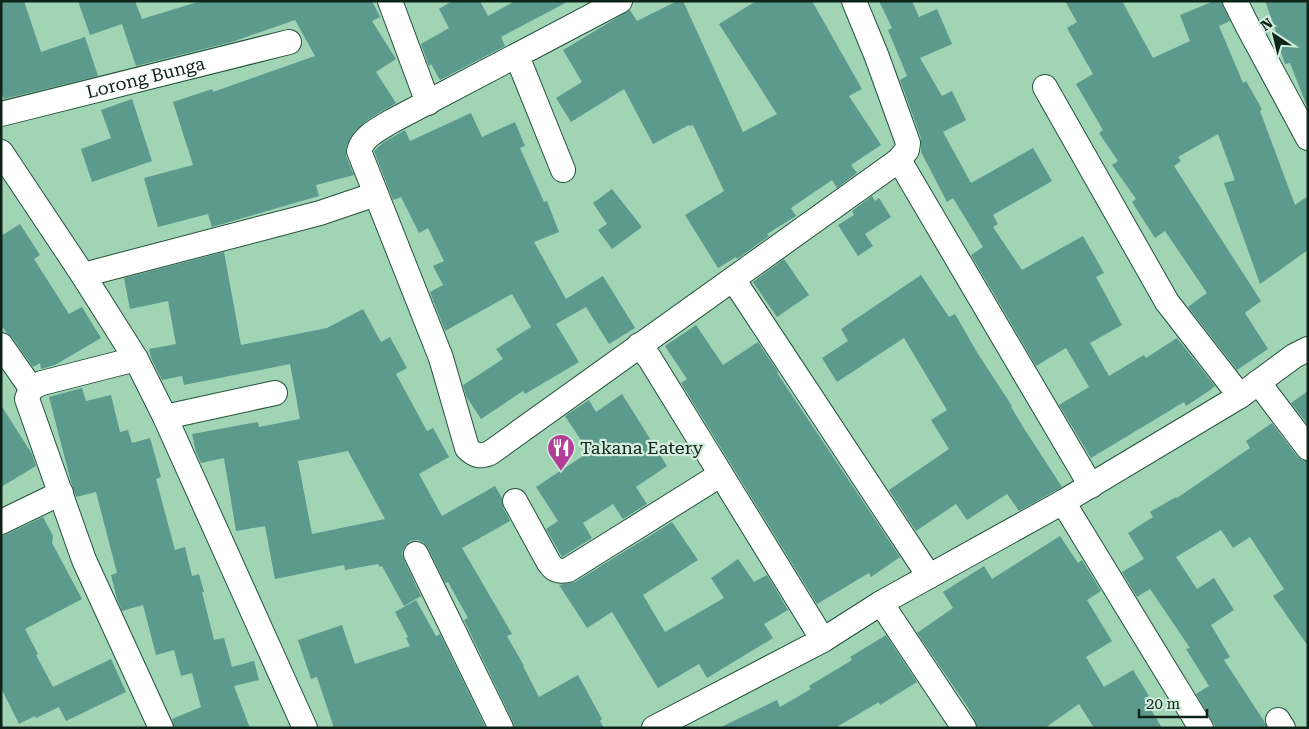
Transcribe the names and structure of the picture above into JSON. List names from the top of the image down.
{
  "streets": {
    "street": ["Lorong Bunga"]
  },
  "places": {
    "restaurant": ["Takana Eatery"]
  },
  "scale_bar": "20 m",
  "north": "top left"
}
